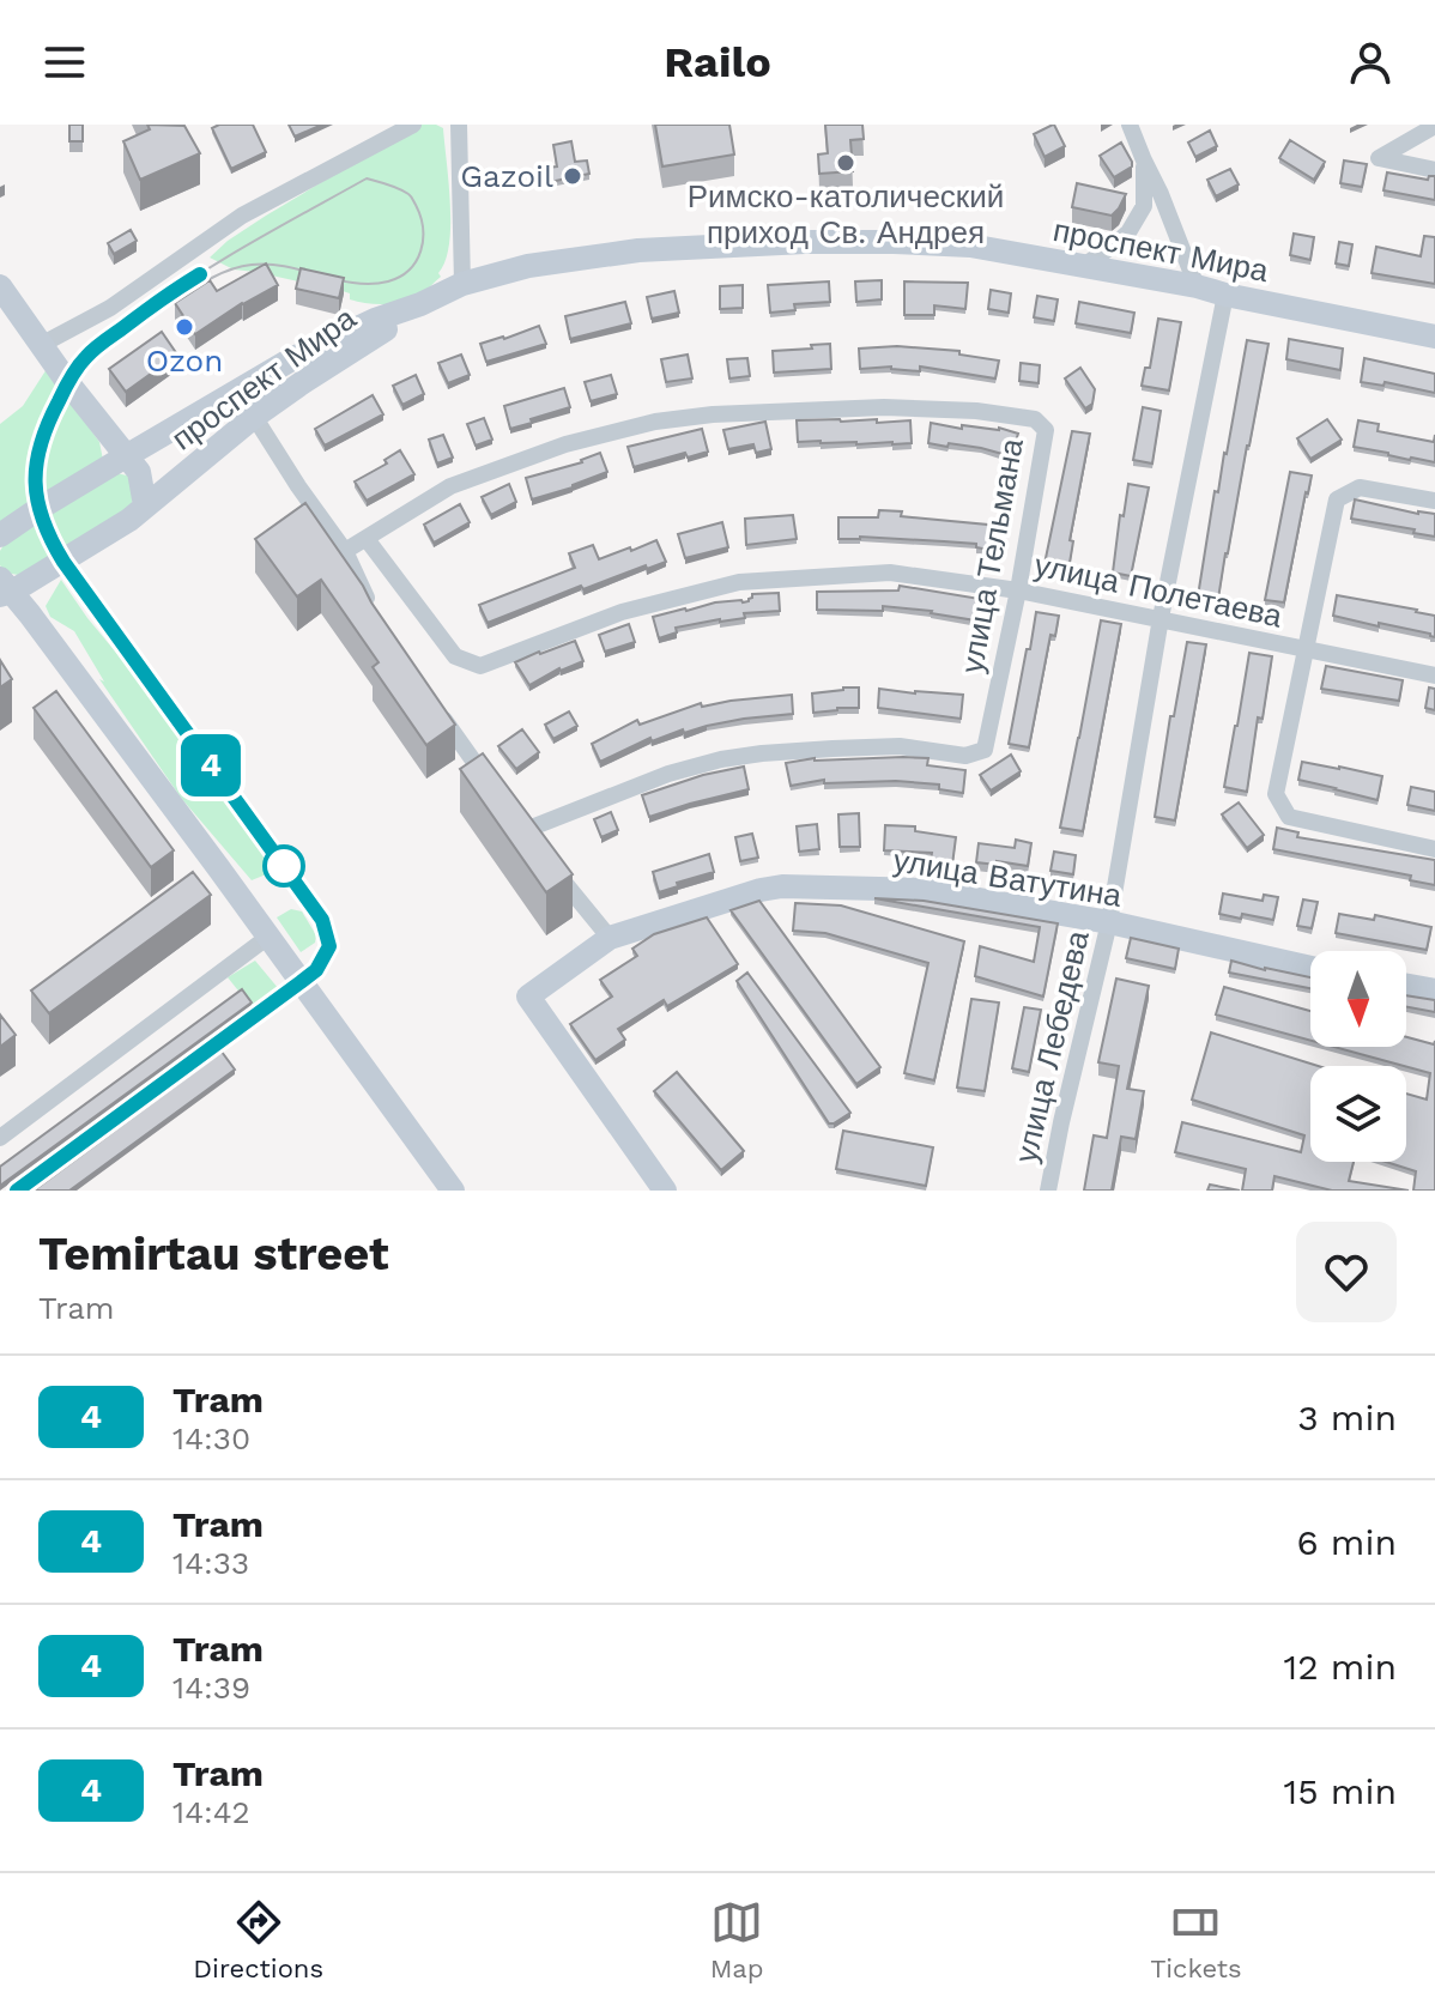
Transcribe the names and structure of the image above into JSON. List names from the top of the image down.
{
  "streets": {
    "street": [
      "проспект Мира",
      "улица Тельмана",
      "улица Полетаева",
      "улица Ватутина",
      "улица Лебедева"
    ]
  },
  "crossings": [
    ["проспект Мира", "улица Лебедева"],
    ["улица Тельмана", "улица Полетаева"],
    ["улица Полетаева", "улица Лебедева"],
    ["улица Ватутина", "улица Лебедева"]
  ],
  "places": ["Римско-католический приход Св. Андрея", "Gazoil", "Ozon"],
  "lines": ["tram line 4"],
  "north": "bottom",
  "page": {
    "header": "Railo",
    "on_map": "4",
    "heading": ["Temirtau street", "Tram"],
    "list": [
      {
        "mark": "4",
        "name": "Tram",
        "note": "14:30",
        "value": "3 min"
      },
      {
        "mark": "4",
        "name": "Tram",
        "note": "14:33",
        "value": "6 min"
      },
      {
        "mark": "4",
        "name": "Tram",
        "note": "14:39",
        "value": "12 min"
      },
      {
        "mark": "4",
        "name": "Tram",
        "note": "14:42",
        "value": "15 min"
      }
    ],
    "tabs": ["Directions", "Map", "Tickets"]
  }
}
